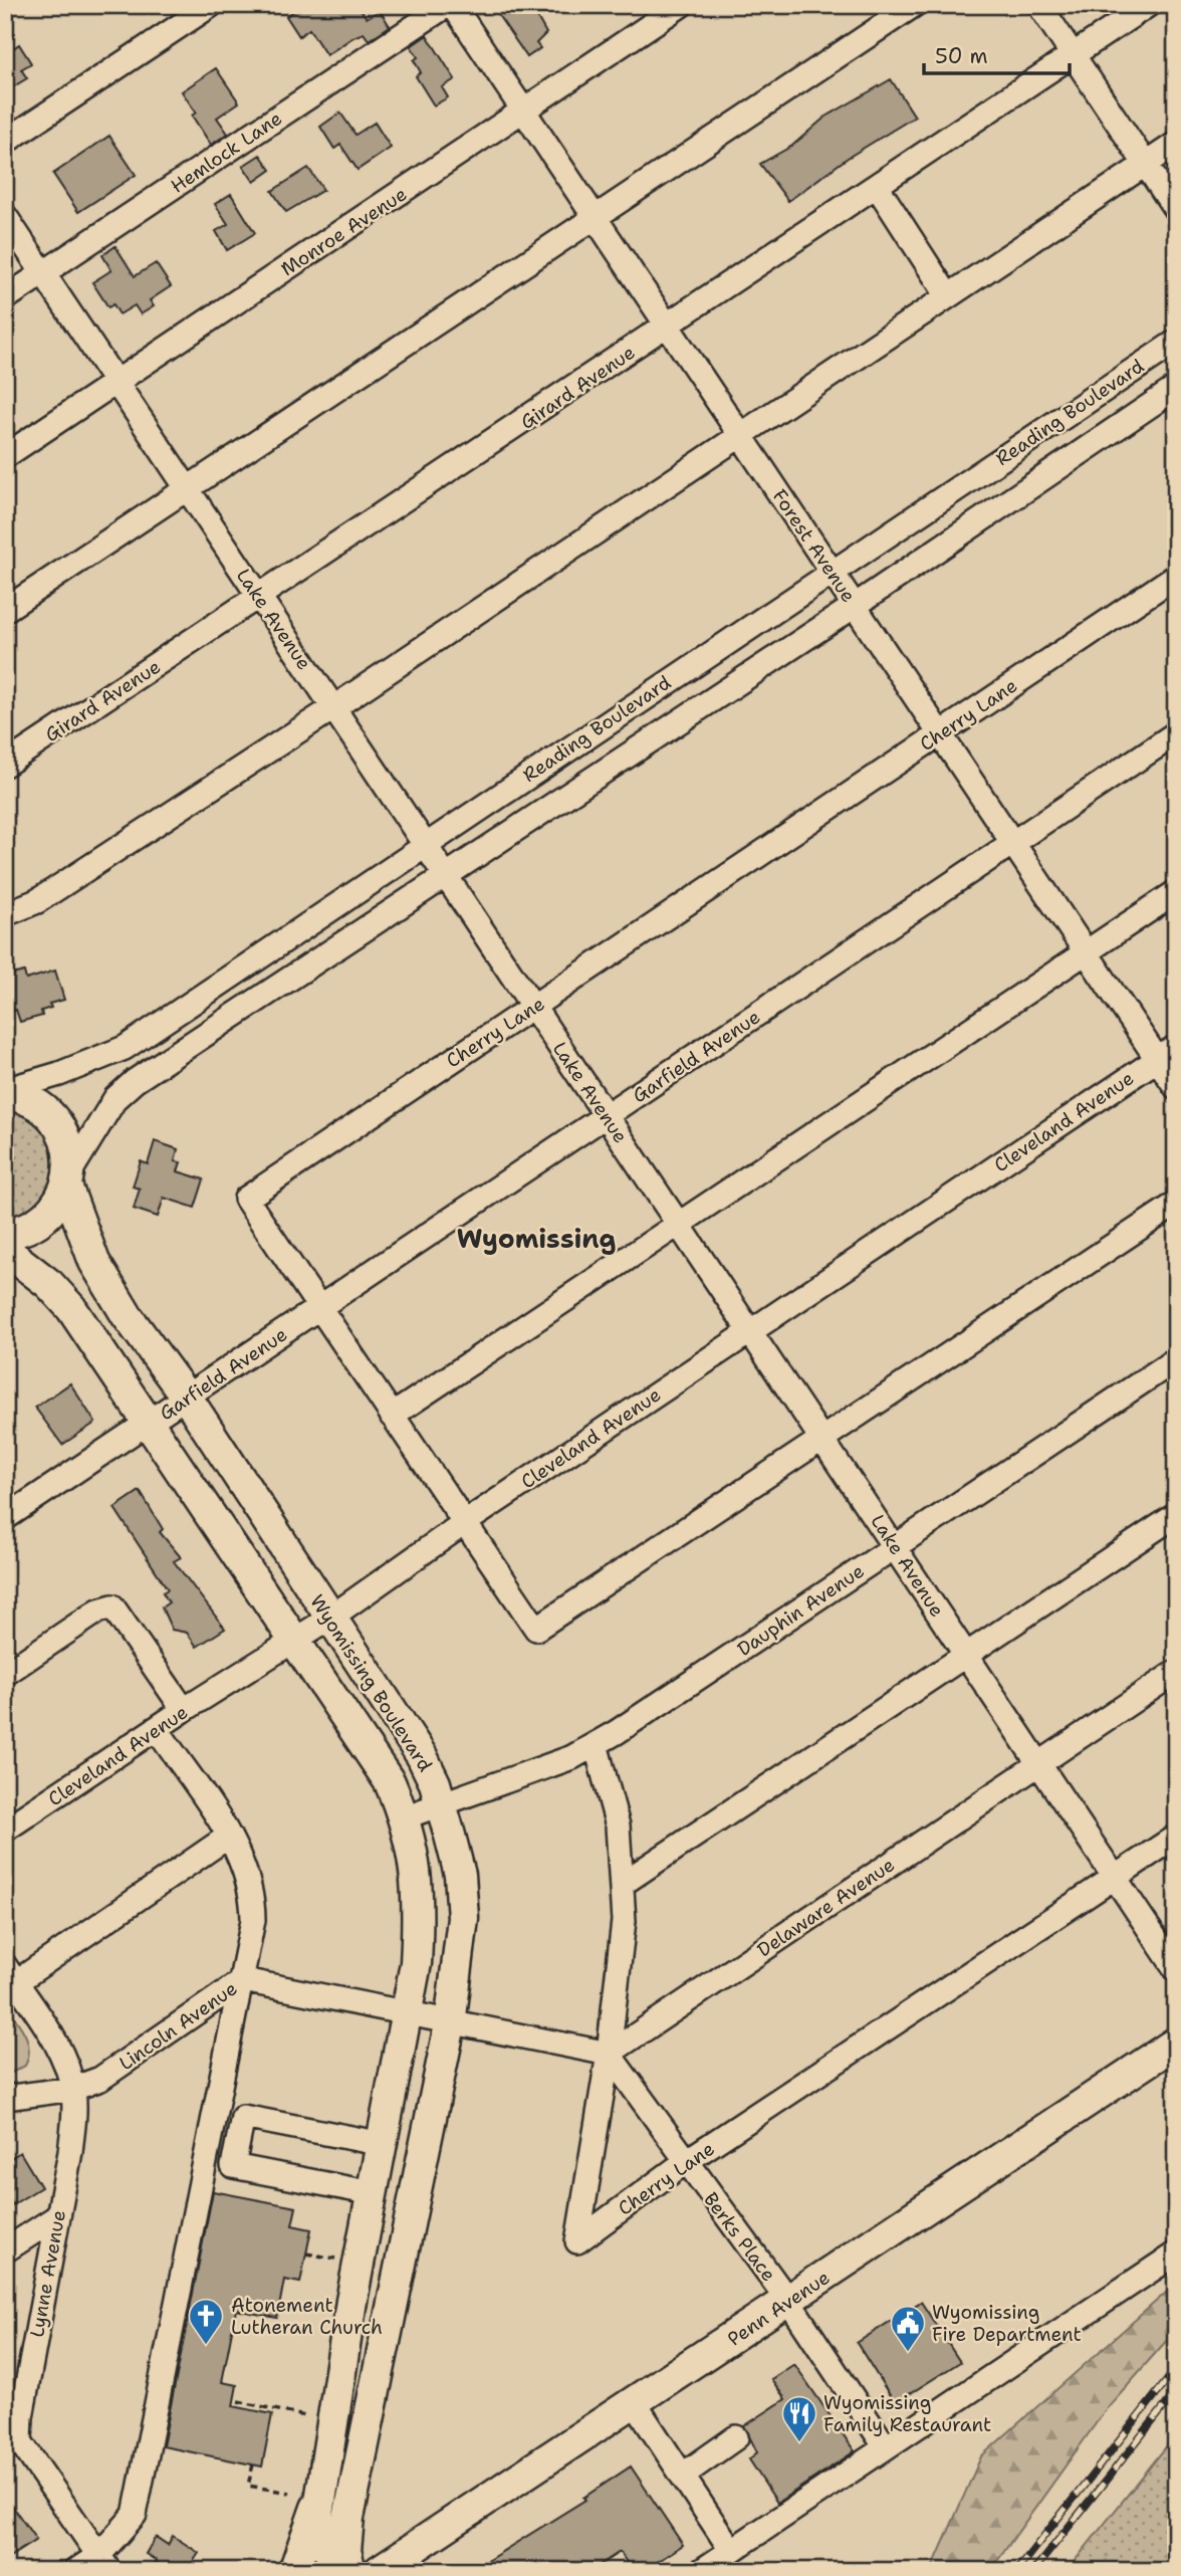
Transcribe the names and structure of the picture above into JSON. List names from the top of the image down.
{
  "streets": {
    "main road": ["Wyomissing Boulevard", "Penn Avenue"],
    "street": [
      "Hemlock Lane",
      "Monroe Avenue",
      "Girard Avenue",
      "Reading Boulevard",
      "Forest Avenue",
      "Lake Avenue",
      "Cherry Lane",
      "Garfield Avenue",
      "Cleveland Avenue",
      "Dauphin Avenue",
      "Delaware Avenue",
      "Lincoln Avenue",
      "Berks Place",
      "Lynne Avenue"
    ]
  },
  "crossings": [
    ["Hemlock Lane", "Lake Avenue"],
    ["Monroe Avenue", "Forest Avenue"],
    ["Monroe Avenue", "Lake Avenue"],
    ["Girard Avenue", "Forest Avenue"],
    ["Girard Avenue", "Lake Avenue"],
    ["Reading Boulevard", "Forest Avenue"],
    ["Reading Boulevard", "Lake Avenue"],
    ["Reading Boulevard", "Wyomissing Boulevard"],
    ["Forest Avenue", "Cherry Lane"],
    ["Forest Avenue", "Garfield Avenue"],
    ["Forest Avenue", "Cleveland Avenue"],
    ["Lake Avenue", "Cherry Lane"],
    ["Lake Avenue", "Garfield Avenue"],
    ["Lake Avenue", "Cleveland Avenue"],
    ["Lake Avenue", "Dauphin Avenue"],
    ["Lake Avenue", "Delaware Avenue"],
    ["Cherry Lane", "Garfield Avenue"],
    ["Cherry Lane", "Cleveland Avenue"],
    ["Cherry Lane", "Dauphin Avenue"],
    ["Cherry Lane", "Delaware Avenue"],
    ["Cherry Lane", "Berks Place"],
    ["Garfield Avenue", "Wyomissing Boulevard"],
    ["Cleveland Avenue", "Wyomissing Boulevard"],
    ["Dauphin Avenue", "Wyomissing Boulevard"],
    ["Wyomissing Boulevard", "Lincoln Avenue"],
    ["Delaware Avenue", "Berks Place"],
    ["Lincoln Avenue", "Lynne Avenue"],
    ["Berks Place", "Penn Avenue"]
  ],
  "districts": ["Wyomissing"],
  "places": {
    "church": ["Atonement Lutheran Church"],
    "public building": ["Wyomissing Fire Department"],
    "restaurant": ["Wyomissing Family Restaurant"]
  },
  "scale_bar": "50 m"
}
